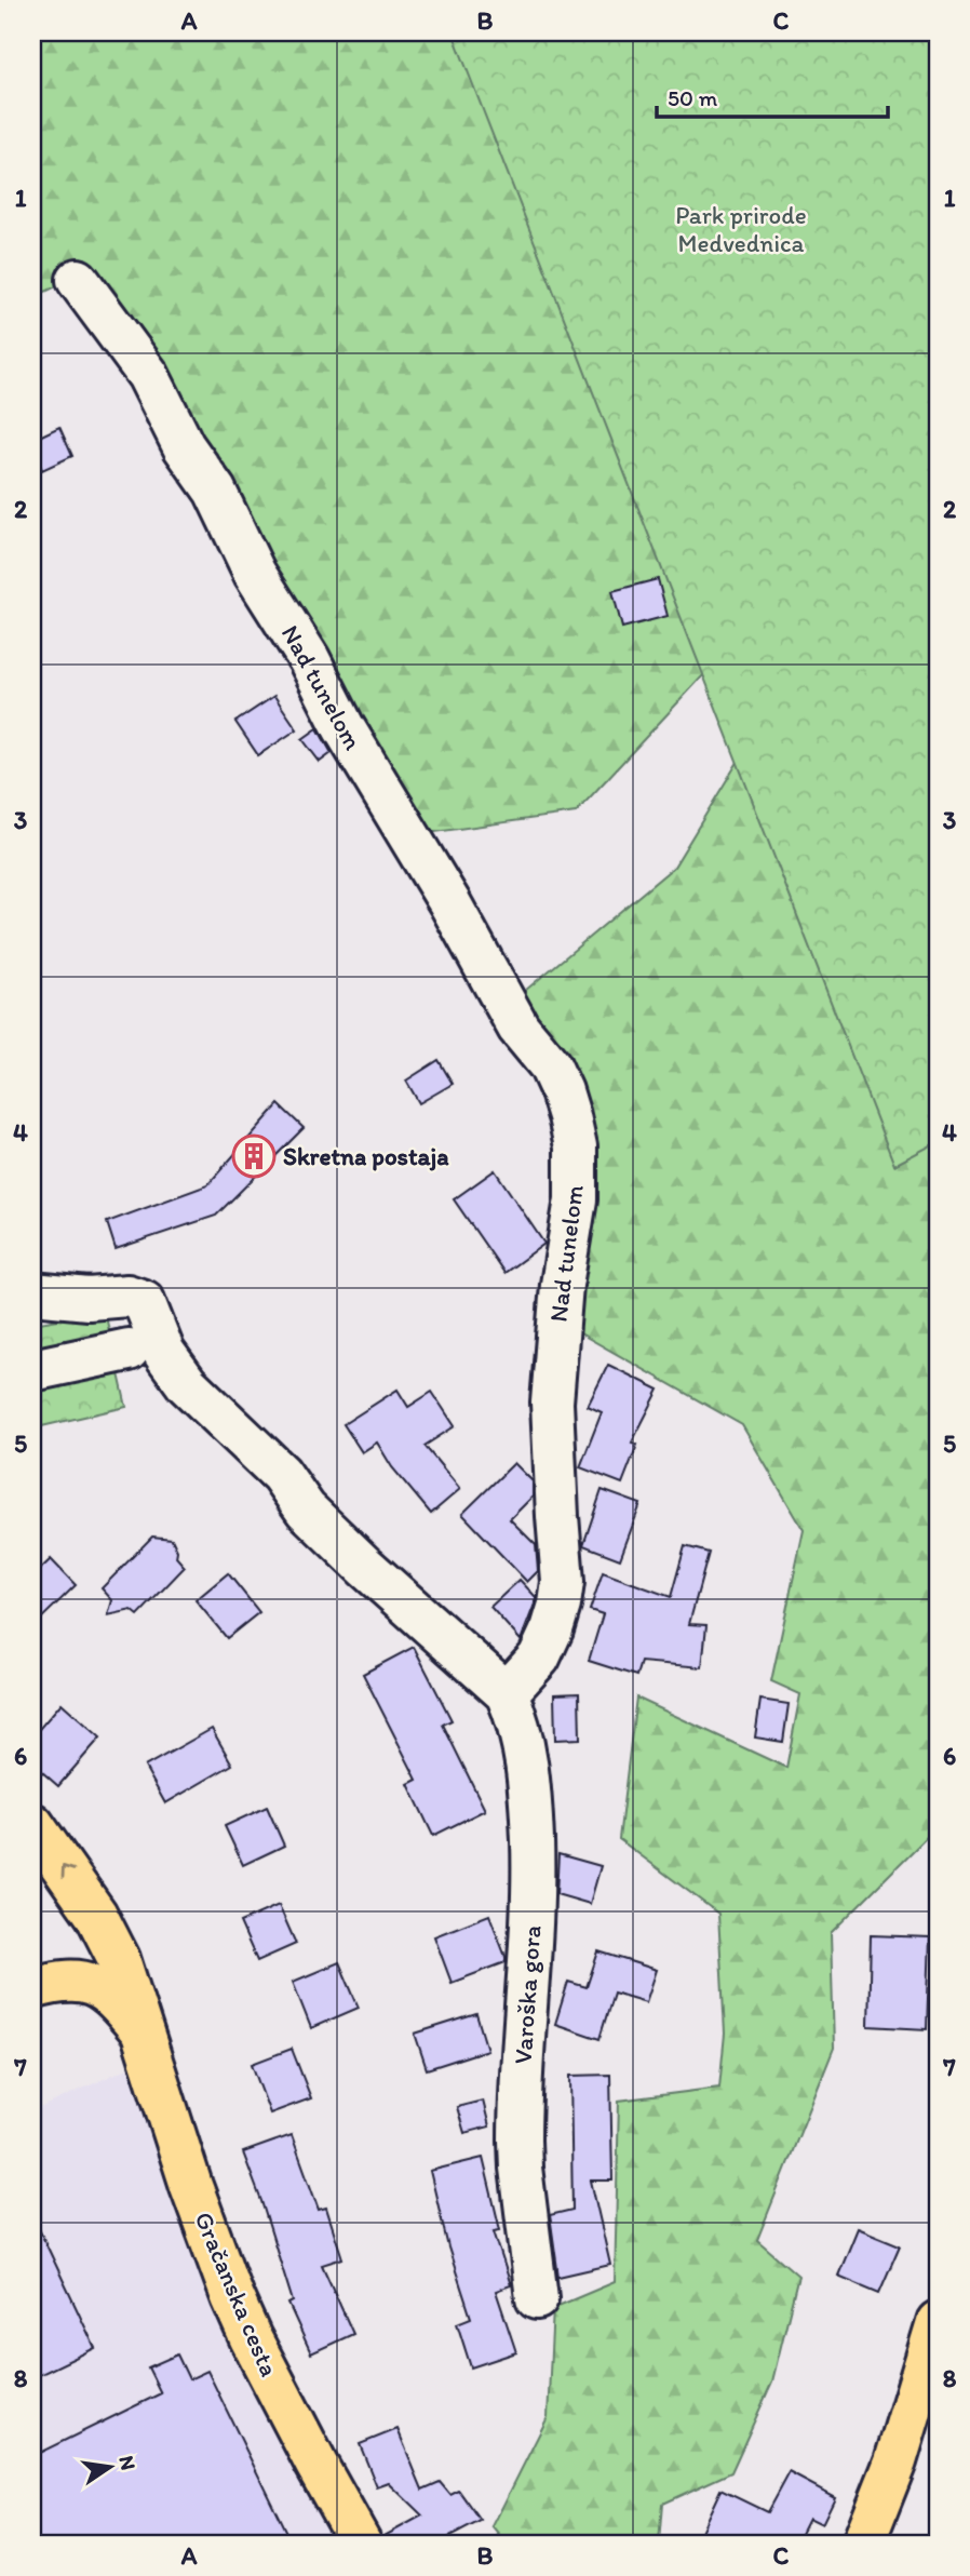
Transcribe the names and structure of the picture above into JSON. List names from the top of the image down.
{
  "streets": {
    "main road": ["Gračanska cesta"],
    "street": ["Nad tunelom", "Varoška gora"]
  },
  "crossings": [
    ["Nad tunelom", "Varoška gora"]
  ],
  "parks": ["Park prirode Medvednica"],
  "places": {
    "building": ["Skretna postaja"]
  },
  "scale_bar": "50 m",
  "north": "right",
  "grid": {
    "columns": ["A", "B", "C"],
    "rows": [
      "1",
      "2",
      "3",
      "4",
      "5",
      "6",
      "7",
      "8"
    ]
  }
}
